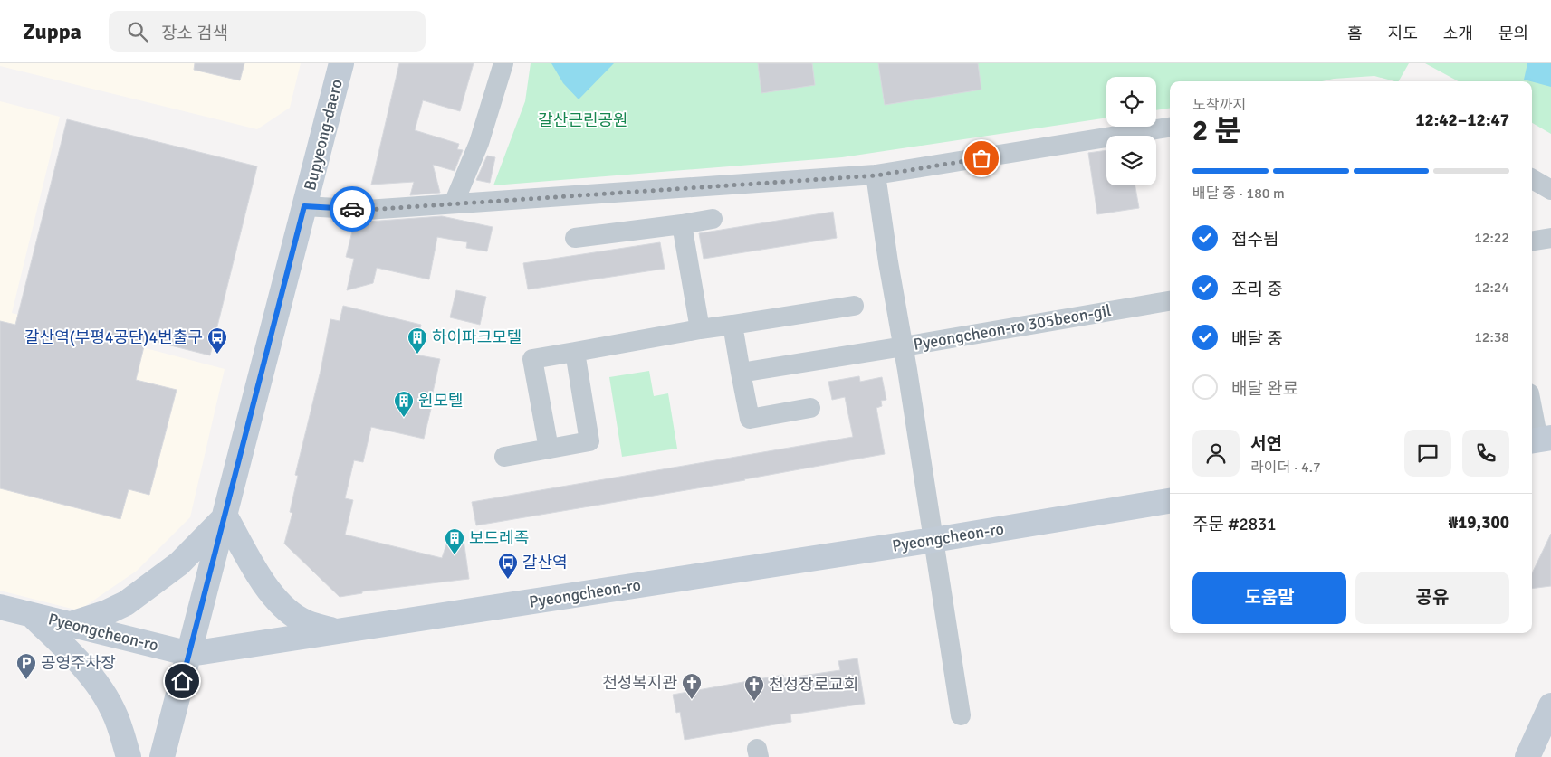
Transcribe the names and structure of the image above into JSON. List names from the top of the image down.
{
  "streets": {
    "main road": ["Bupyeong-daero", "Pyeongcheon-ro"],
    "street": ["Pyeongcheon-ro 305beon-gil"]
  },
  "crossings": [
    ["Bupyeong-daero", "Pyeongcheon-ro"],
    ["Pyeongcheon-ro 305beon-gil", "Pyeongcheon-ro"]
  ],
  "parks": ["갈산근린공원"],
  "places": {
    "bus stop": ["갈산역(부평4공단)4번출구", "갈산역"],
    "building": ["하이파크모텔", "원모텔", "보드레족"],
    "parking": ["공영주차장"],
    "church": ["천성복지관", "천성장로교회"]
  },
  "page": {
    "header": "Zuppa",
    "search": "장소 검색",
    "nav": [
      "홈",
      "지도",
      "소개",
      "문의"
    ],
    "heading": ["2 분", "도착까지", "12:42–12:47"],
    "panel": [
      "서연",
      "라이더 · 4.7",
      "주문 #2831",
      "₩19,300"
    ],
    "bar": "배달 중 · 180 m",
    "list": [
      ["접수됨", "12:22"],
      ["조리 중", "12:24"],
      ["배달 중", "12:38"],
      "배달 완료"
    ],
    "buttons": ["도움말", "공유"]
  }
}
